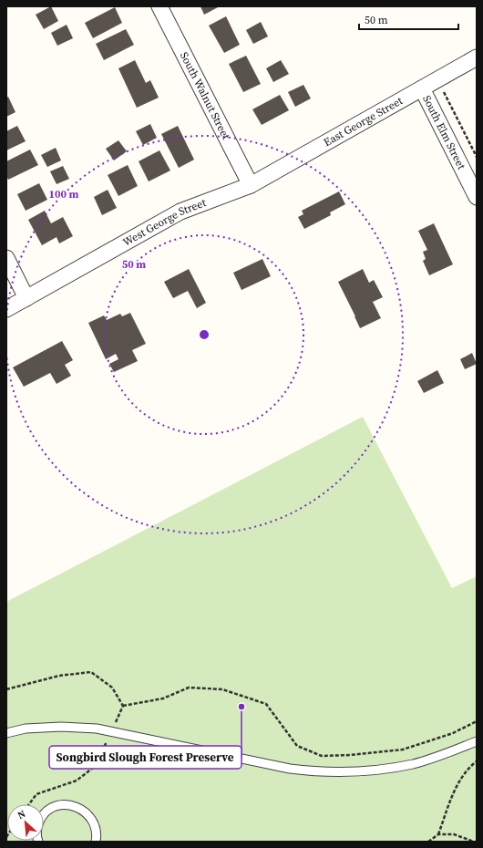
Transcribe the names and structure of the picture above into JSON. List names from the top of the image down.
{
  "streets": {
    "street": [
      "South Walnut Street",
      "East George Street",
      "South Elm Street",
      "West George Street"
    ]
  },
  "crossings": [
    ["South Walnut Street", "East George Street"],
    ["South Walnut Street", "West George Street"],
    ["East George Street", "South Elm Street"],
    ["East George Street", "West George Street"]
  ],
  "places": ["Songbird Slough Forest Preserve"],
  "scale_bar": "50 m",
  "north": "top left",
  "rings": ["100 m", "50 m"]
}
